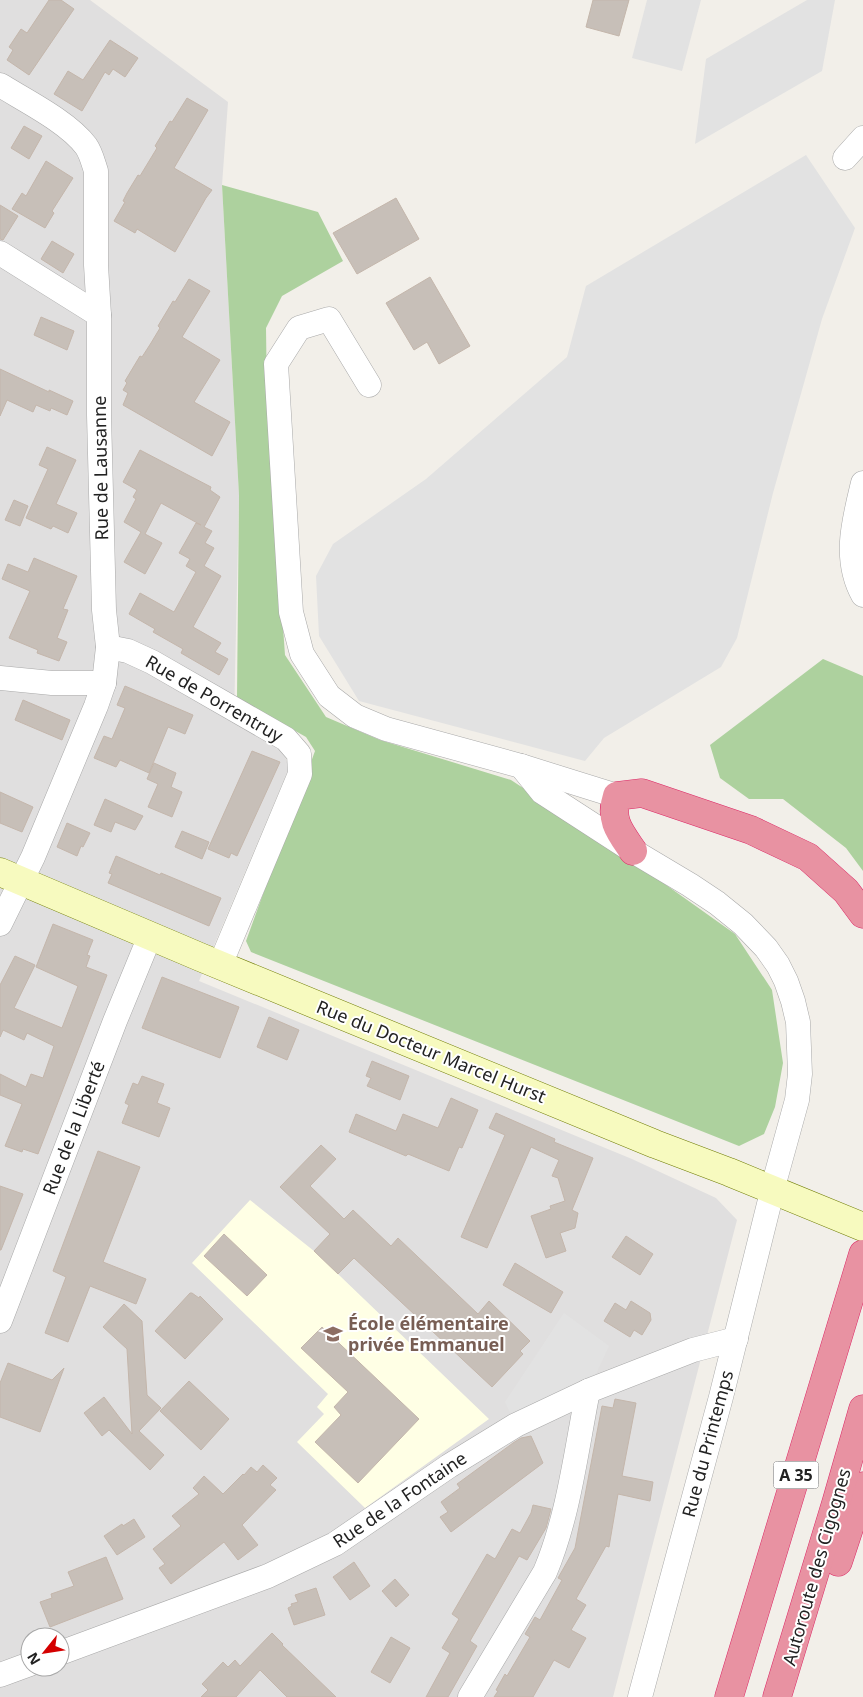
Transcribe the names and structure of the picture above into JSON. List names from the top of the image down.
{
  "streets": {
    "highway": ["A 35", "Autoroute des Cigognes"],
    "street": [
      "Rue de Lausanne",
      "Rue de Porrentruy",
      "Rue du Docteur Marcel Hurst",
      "Rue de la Liberté",
      "Rue du Printemps",
      "Rue de la Fontaine"
    ]
  },
  "crossings": [
    ["Rue de Lausanne", "Rue de Porrentruy"],
    ["Rue de Lausanne", "Rue du Docteur Marcel Hurst"],
    ["Rue de Porrentruy", "Rue du Docteur Marcel Hurst"],
    ["Rue du Docteur Marcel Hurst", "Rue de la Liberté"],
    ["Rue du Docteur Marcel Hurst", "Rue du Printemps"],
    ["Rue du Printemps", "Rue de la Fontaine"]
  ],
  "places": {
    "school or university": ["École élémentaire privée Emmanuel"]
  },
  "north": "bottom left"
}
